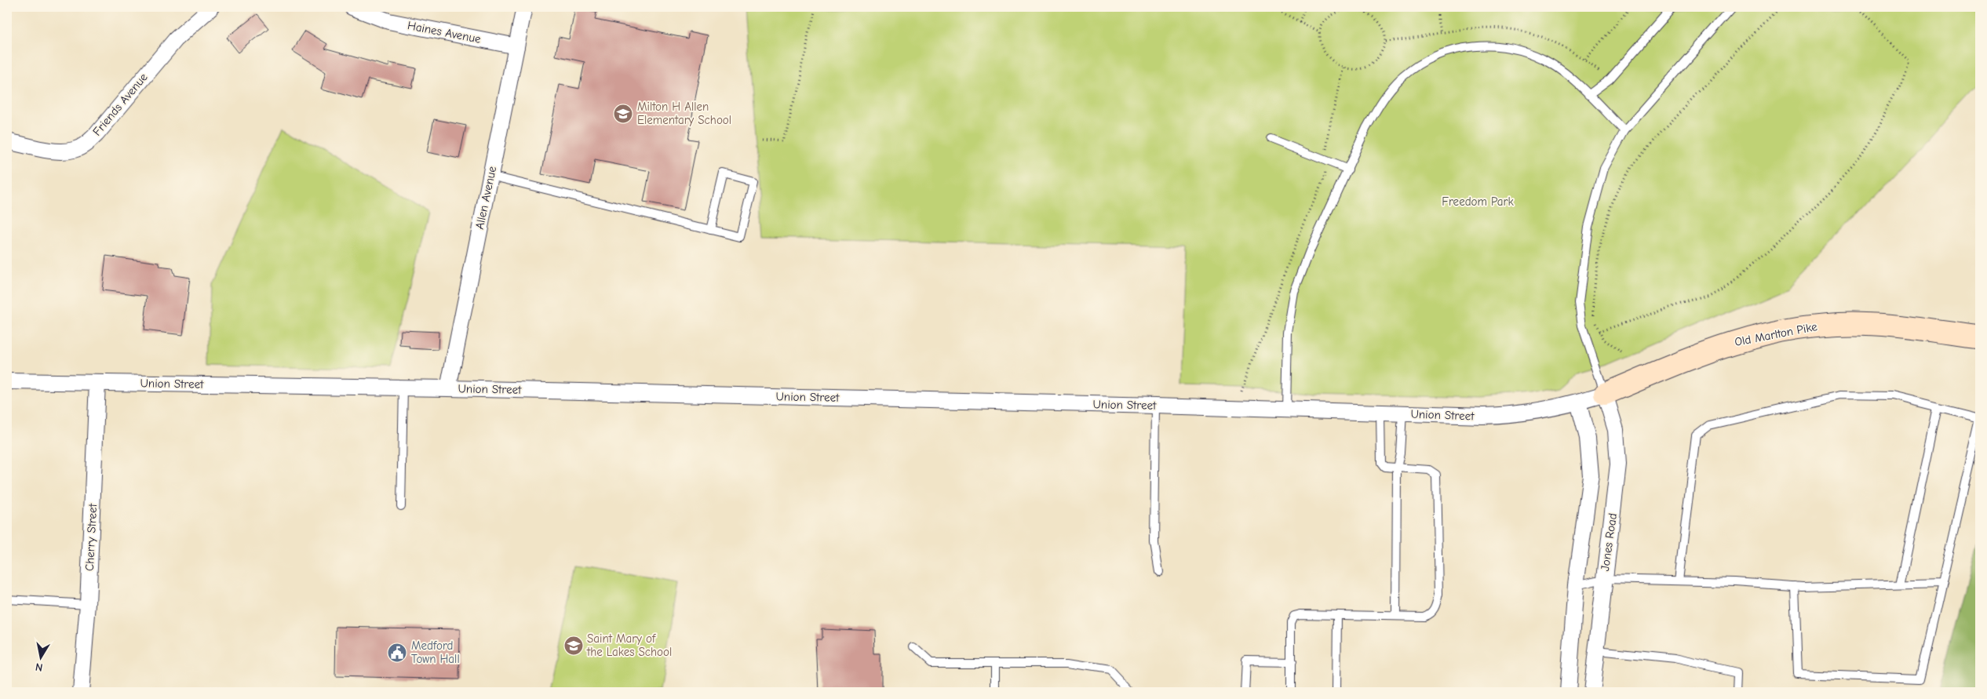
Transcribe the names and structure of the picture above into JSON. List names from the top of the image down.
{
  "streets": {
    "street": [
      "Haines Avenue",
      "Friends Avenue",
      "Allen Avenue",
      "Old Marlton Pike",
      "Union Street",
      "Cherry Street",
      "Jones Road"
    ]
  },
  "crossings": [
    ["Haines Avenue", "Allen Avenue"],
    ["Allen Avenue", "Union Street"],
    ["Old Marlton Pike", "Union Street"],
    ["Old Marlton Pike", "Jones Road"],
    ["Union Street", "Cherry Street"],
    ["Union Street", "Jones Road"]
  ],
  "parks": ["Freedom Park"],
  "places": {
    "school or university": ["Milton H Allen Elementary School", "Saint Mary of the Lakes School"],
    "public building": ["Medford Town Hall"]
  },
  "north": "bottom"
}
